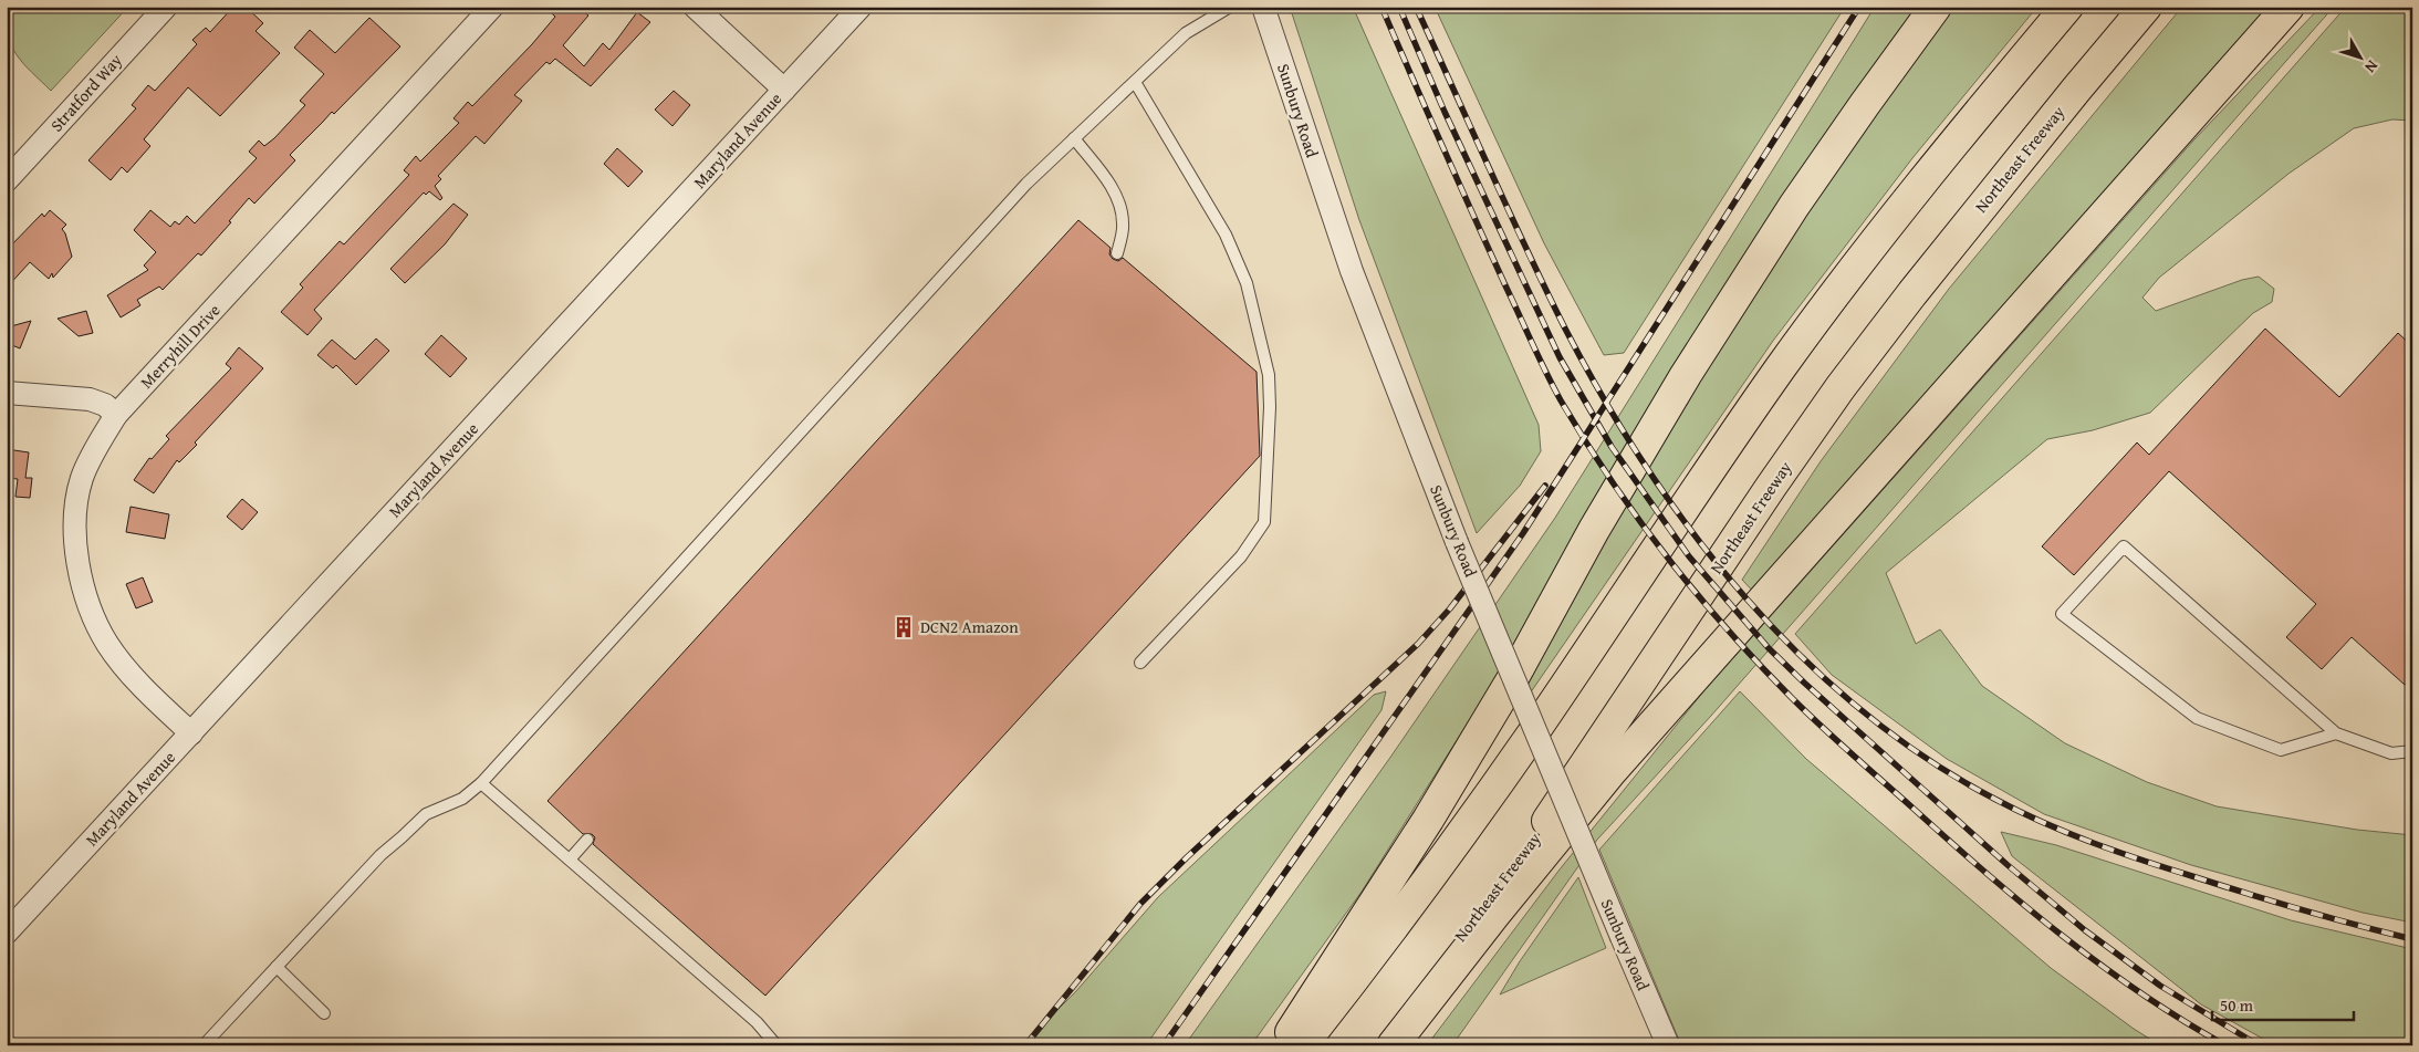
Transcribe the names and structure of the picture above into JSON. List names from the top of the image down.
{
  "streets": {
    "highway": ["Northeast Freeway"],
    "street": [
      "Stratford Way",
      "Sunbury Road",
      "Maryland Avenue",
      "Merryhill Drive"
    ]
  },
  "crossings": [
    ["Maryland Avenue", "Merryhill Drive"]
  ],
  "places": {
    "building": ["DCN2 Amazon"]
  },
  "scale_bar": "50 m",
  "north": "bottom right"
}
